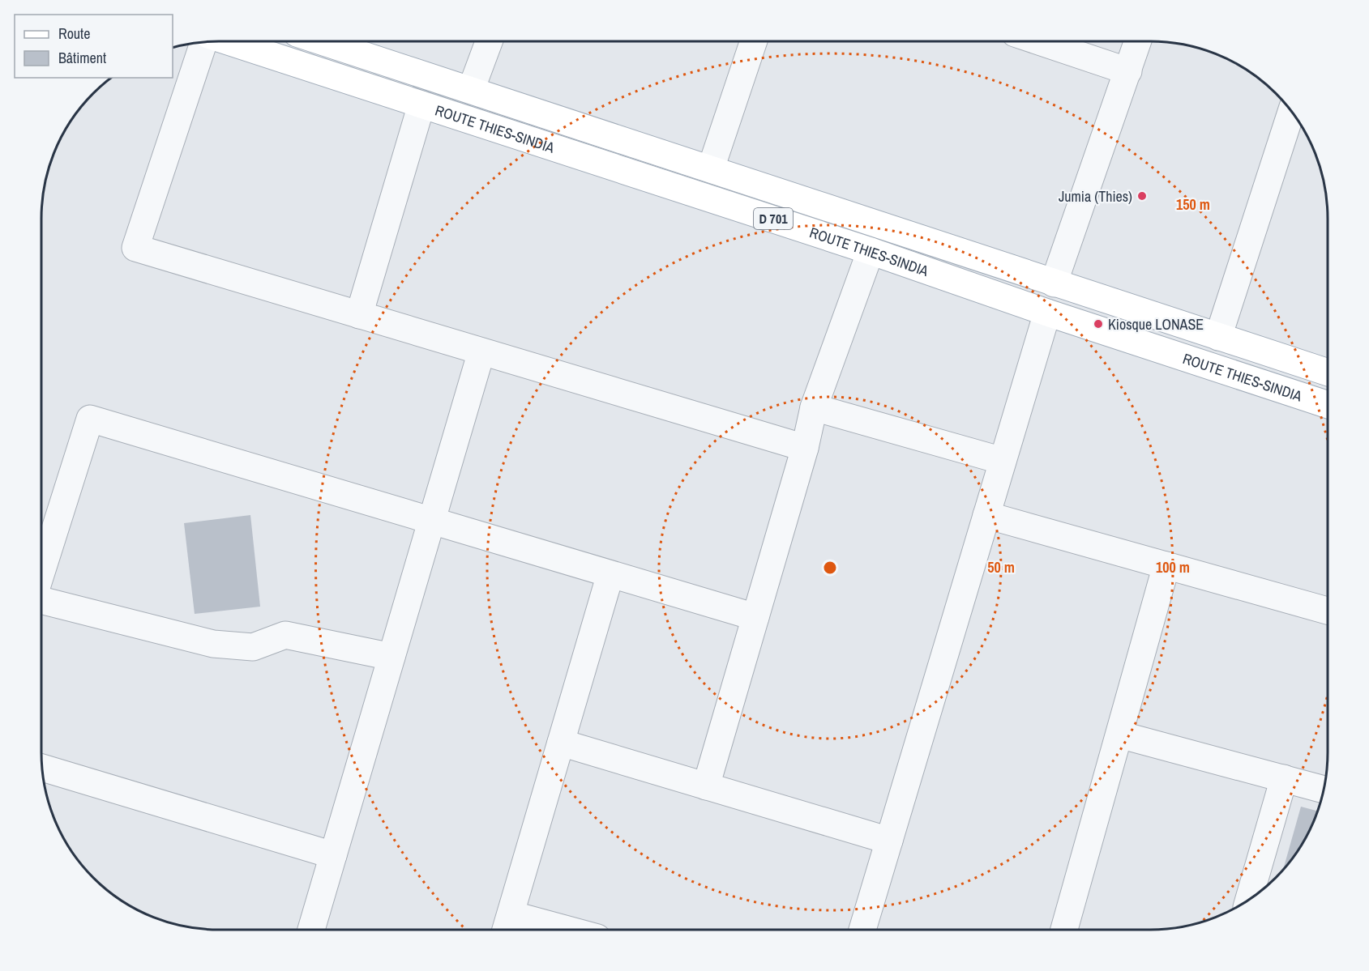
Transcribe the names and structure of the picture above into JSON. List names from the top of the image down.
{
  "streets": {
    "main road": ["ROUTE THIES-SINDIA", "D 701"]
  },
  "places": ["Jumia (Thies)", "Kiosque LONASE"],
  "legend": ["Route", "Bâtiment"],
  "rings": ["150 m", "50 m", "100 m"]
}
